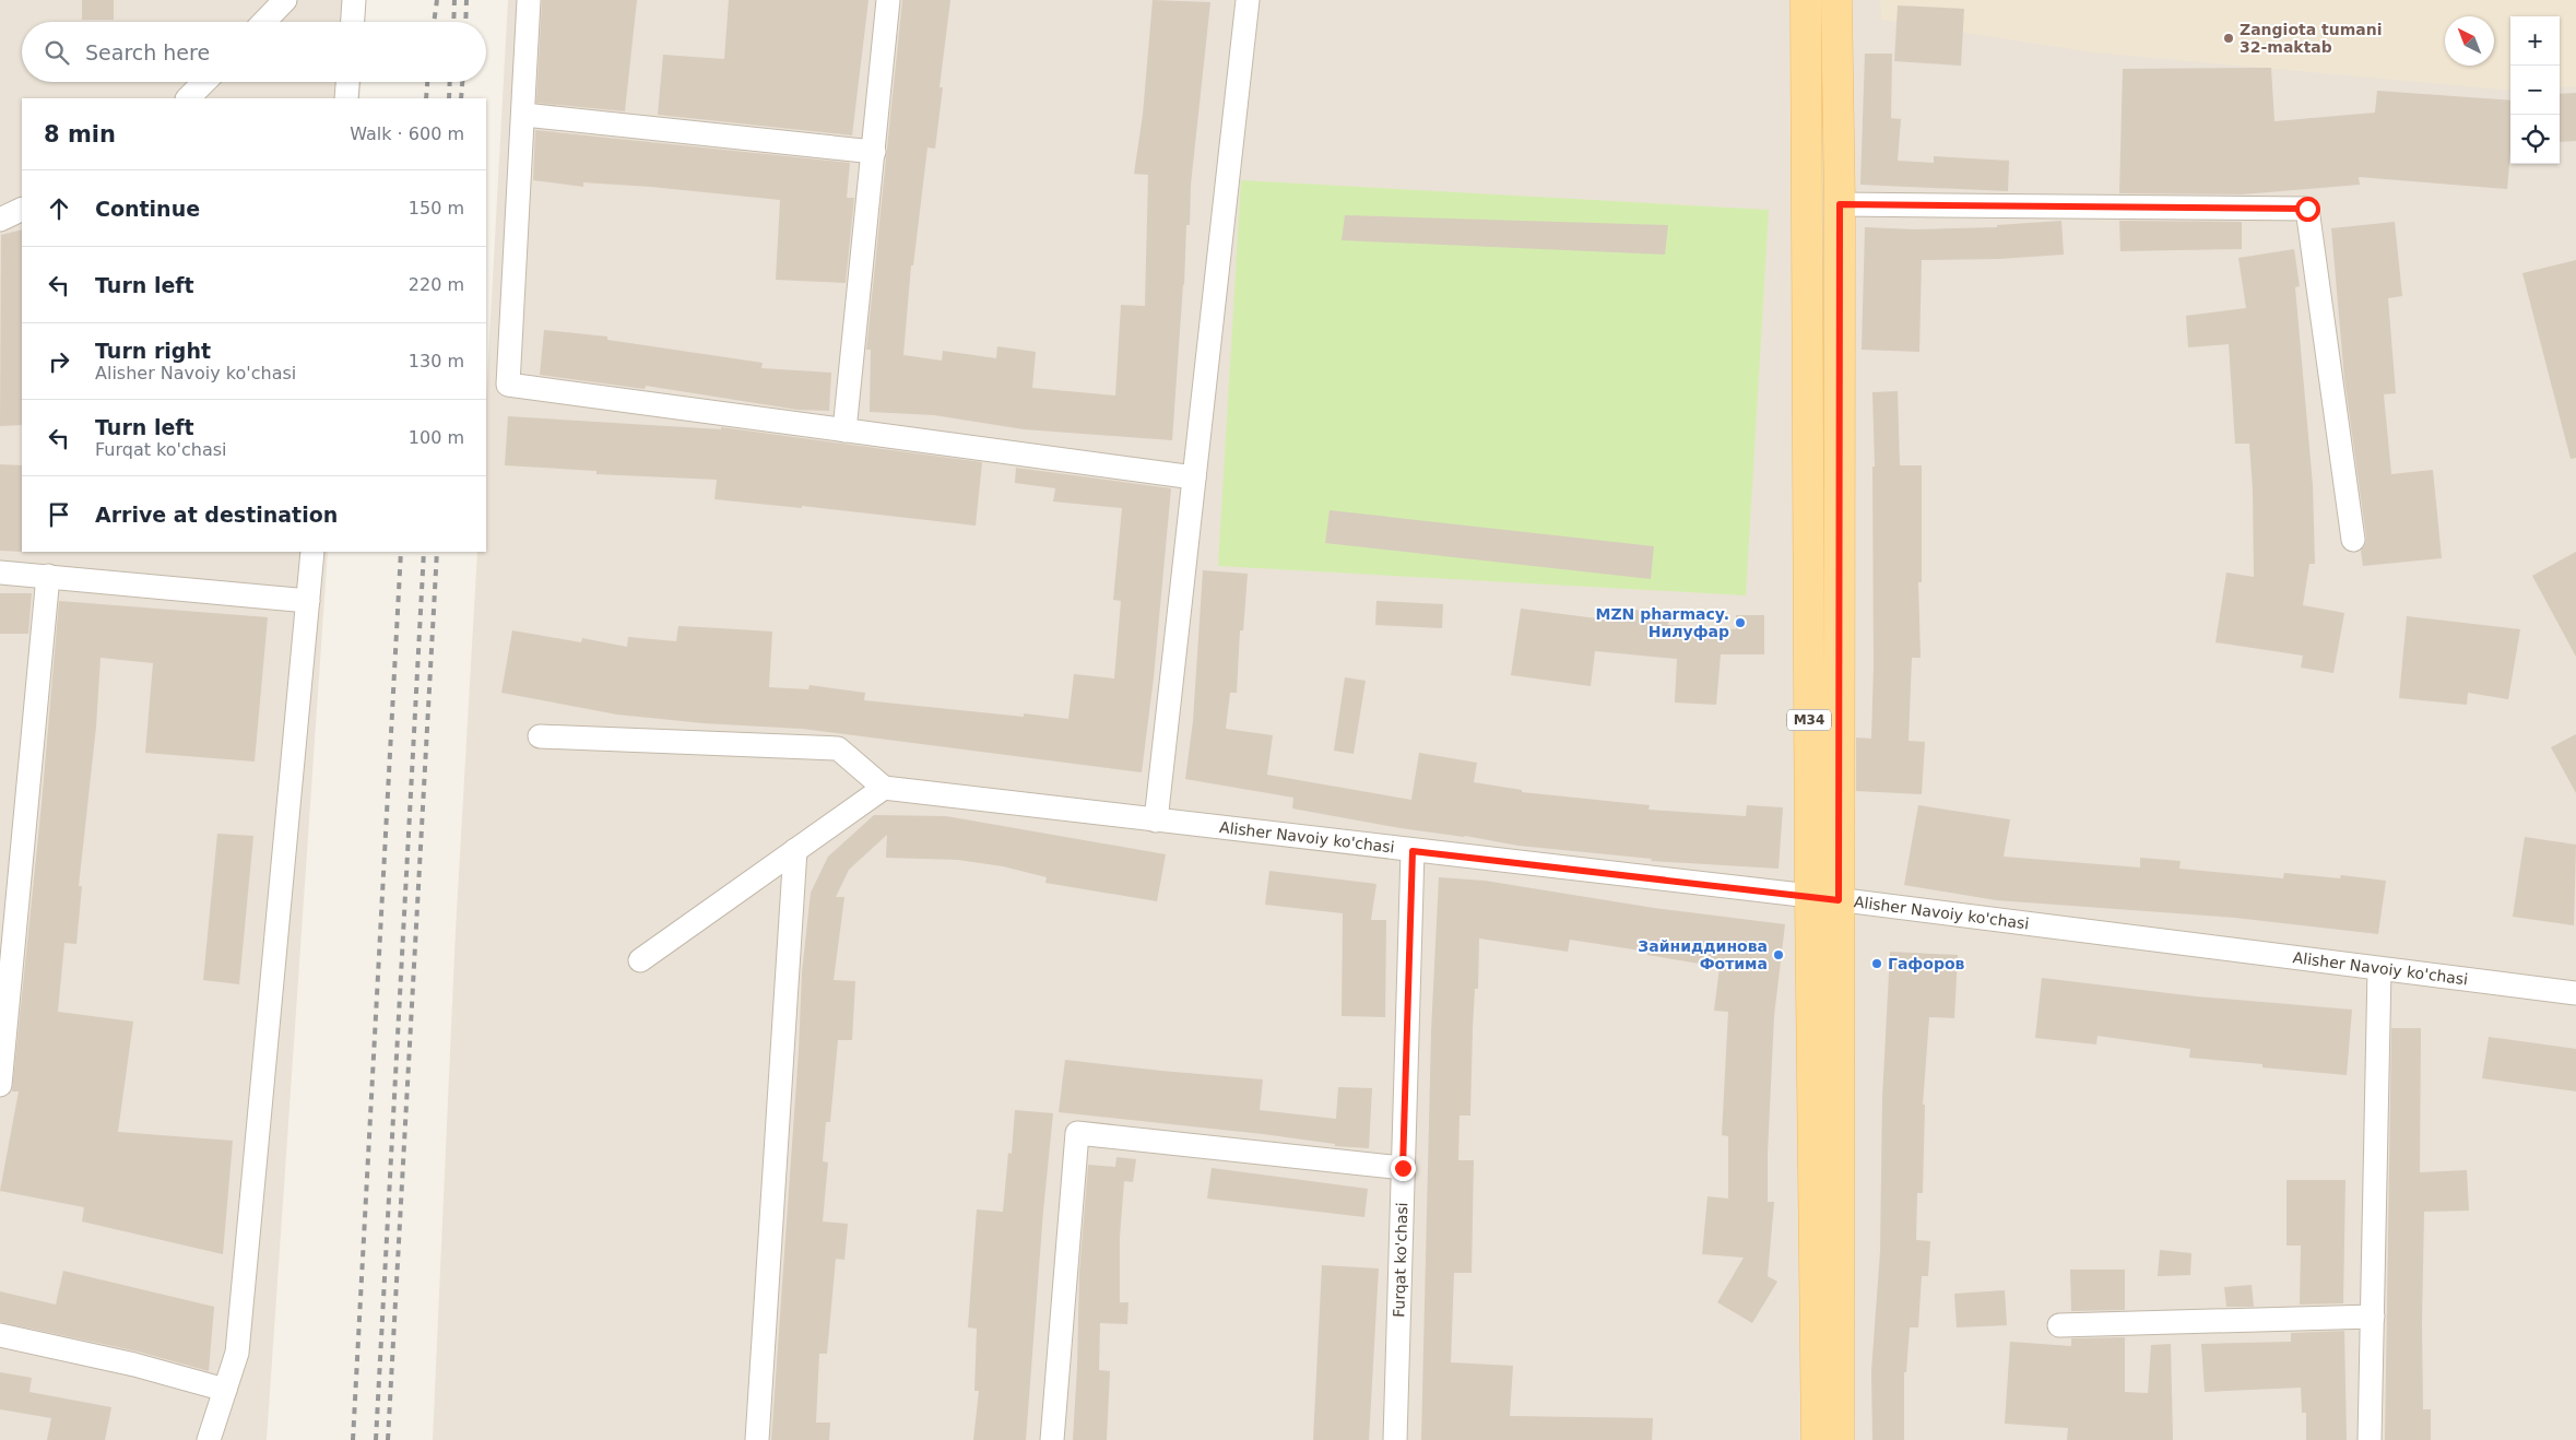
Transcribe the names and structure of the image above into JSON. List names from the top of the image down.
{
  "streets": {
    "main road": ["M34"],
    "street": ["Alisher Navoiy ko'chasi", "Furqat ko'chasi"]
  },
  "crossings": [
    ["M34", "Alisher Navoiy ko'chasi"],
    ["Alisher Navoiy ko'chasi", "Furqat ko'chasi"]
  ],
  "places": [
    "Zangiota tumani 32-maktab",
    "MZN pharmacy. Нилуфар",
    "Зайниддинова Фотима",
    "Гафоров"
  ],
  "north": "top left",
  "page": {
    "map_buttons": ["+", "−"],
    "search": "Search here",
    "heading": ["8 min", "Walk · 600 m"],
    "list": [
      ["Continue", "150 m"],
      ["Turn left", "220 m"],
      ["Turn right", "Alisher Navoiy ko'chasi", "130 m"],
      ["Turn left", "Furqat ko'chasi", "100 m"],
      "Arrive at destination"
    ]
  }
}
